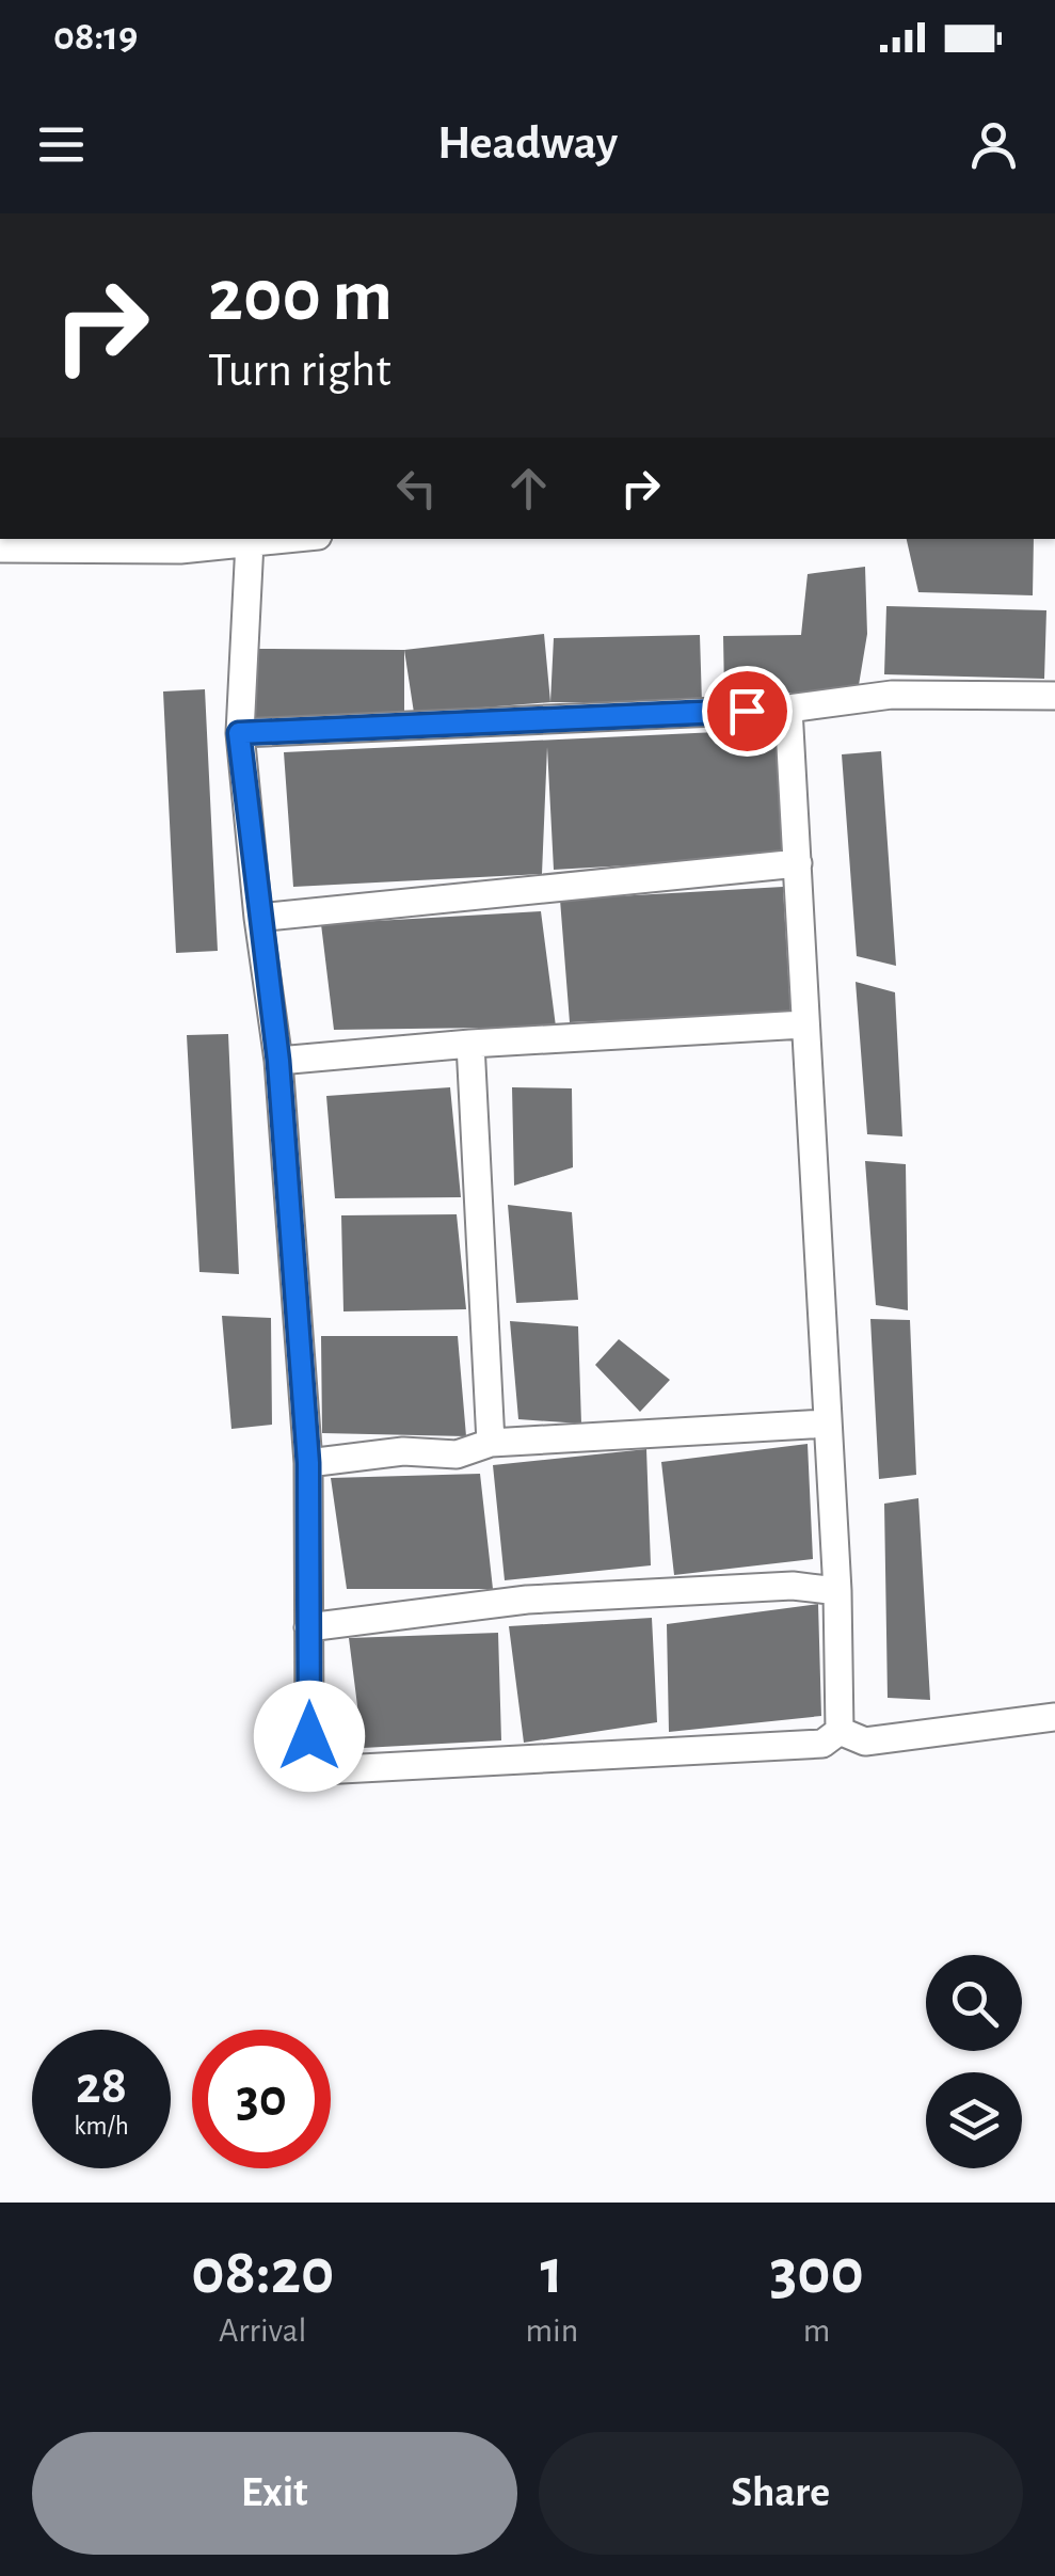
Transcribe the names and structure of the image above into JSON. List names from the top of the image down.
{
  "page": {
    "status": "08:19",
    "header": "Headway",
    "turn": ["200 m", "Turn right"],
    "speed": "28 km/h",
    "limit": "30",
    "eta": [
      "08:20",
      "Arrival",
      "1",
      "min",
      "300",
      "m"
    ],
    "buttons": ["Exit", "Share"]
  }
}
